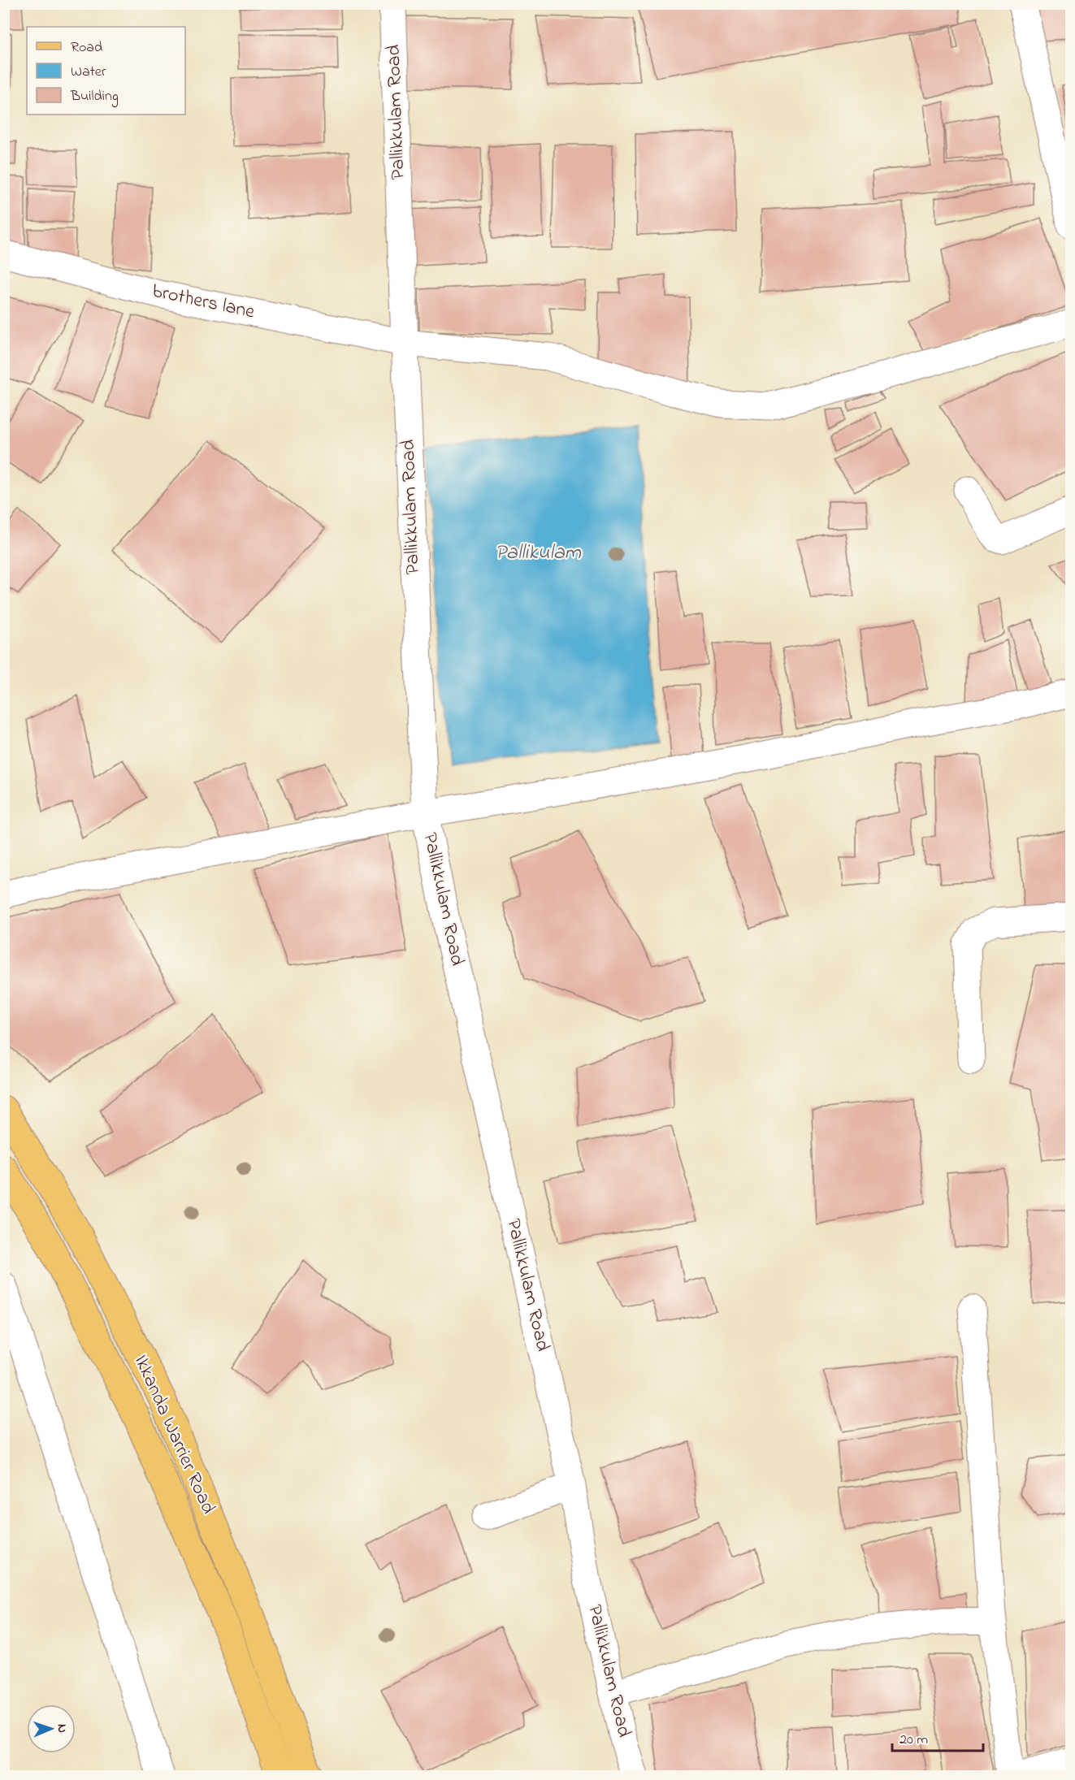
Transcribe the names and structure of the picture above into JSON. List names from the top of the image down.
{
  "streets": {
    "main road": ["Ikkanda Warrier Road"],
    "street": ["Pallikkulam Road", "brothers lane"]
  },
  "crossings": [
    ["Pallikkulam Road", "brothers lane"]
  ],
  "water": ["Pallikulam"],
  "legend": ["Road", "Water", "Building"],
  "scale_bar": "20 m",
  "north": "right"
}
